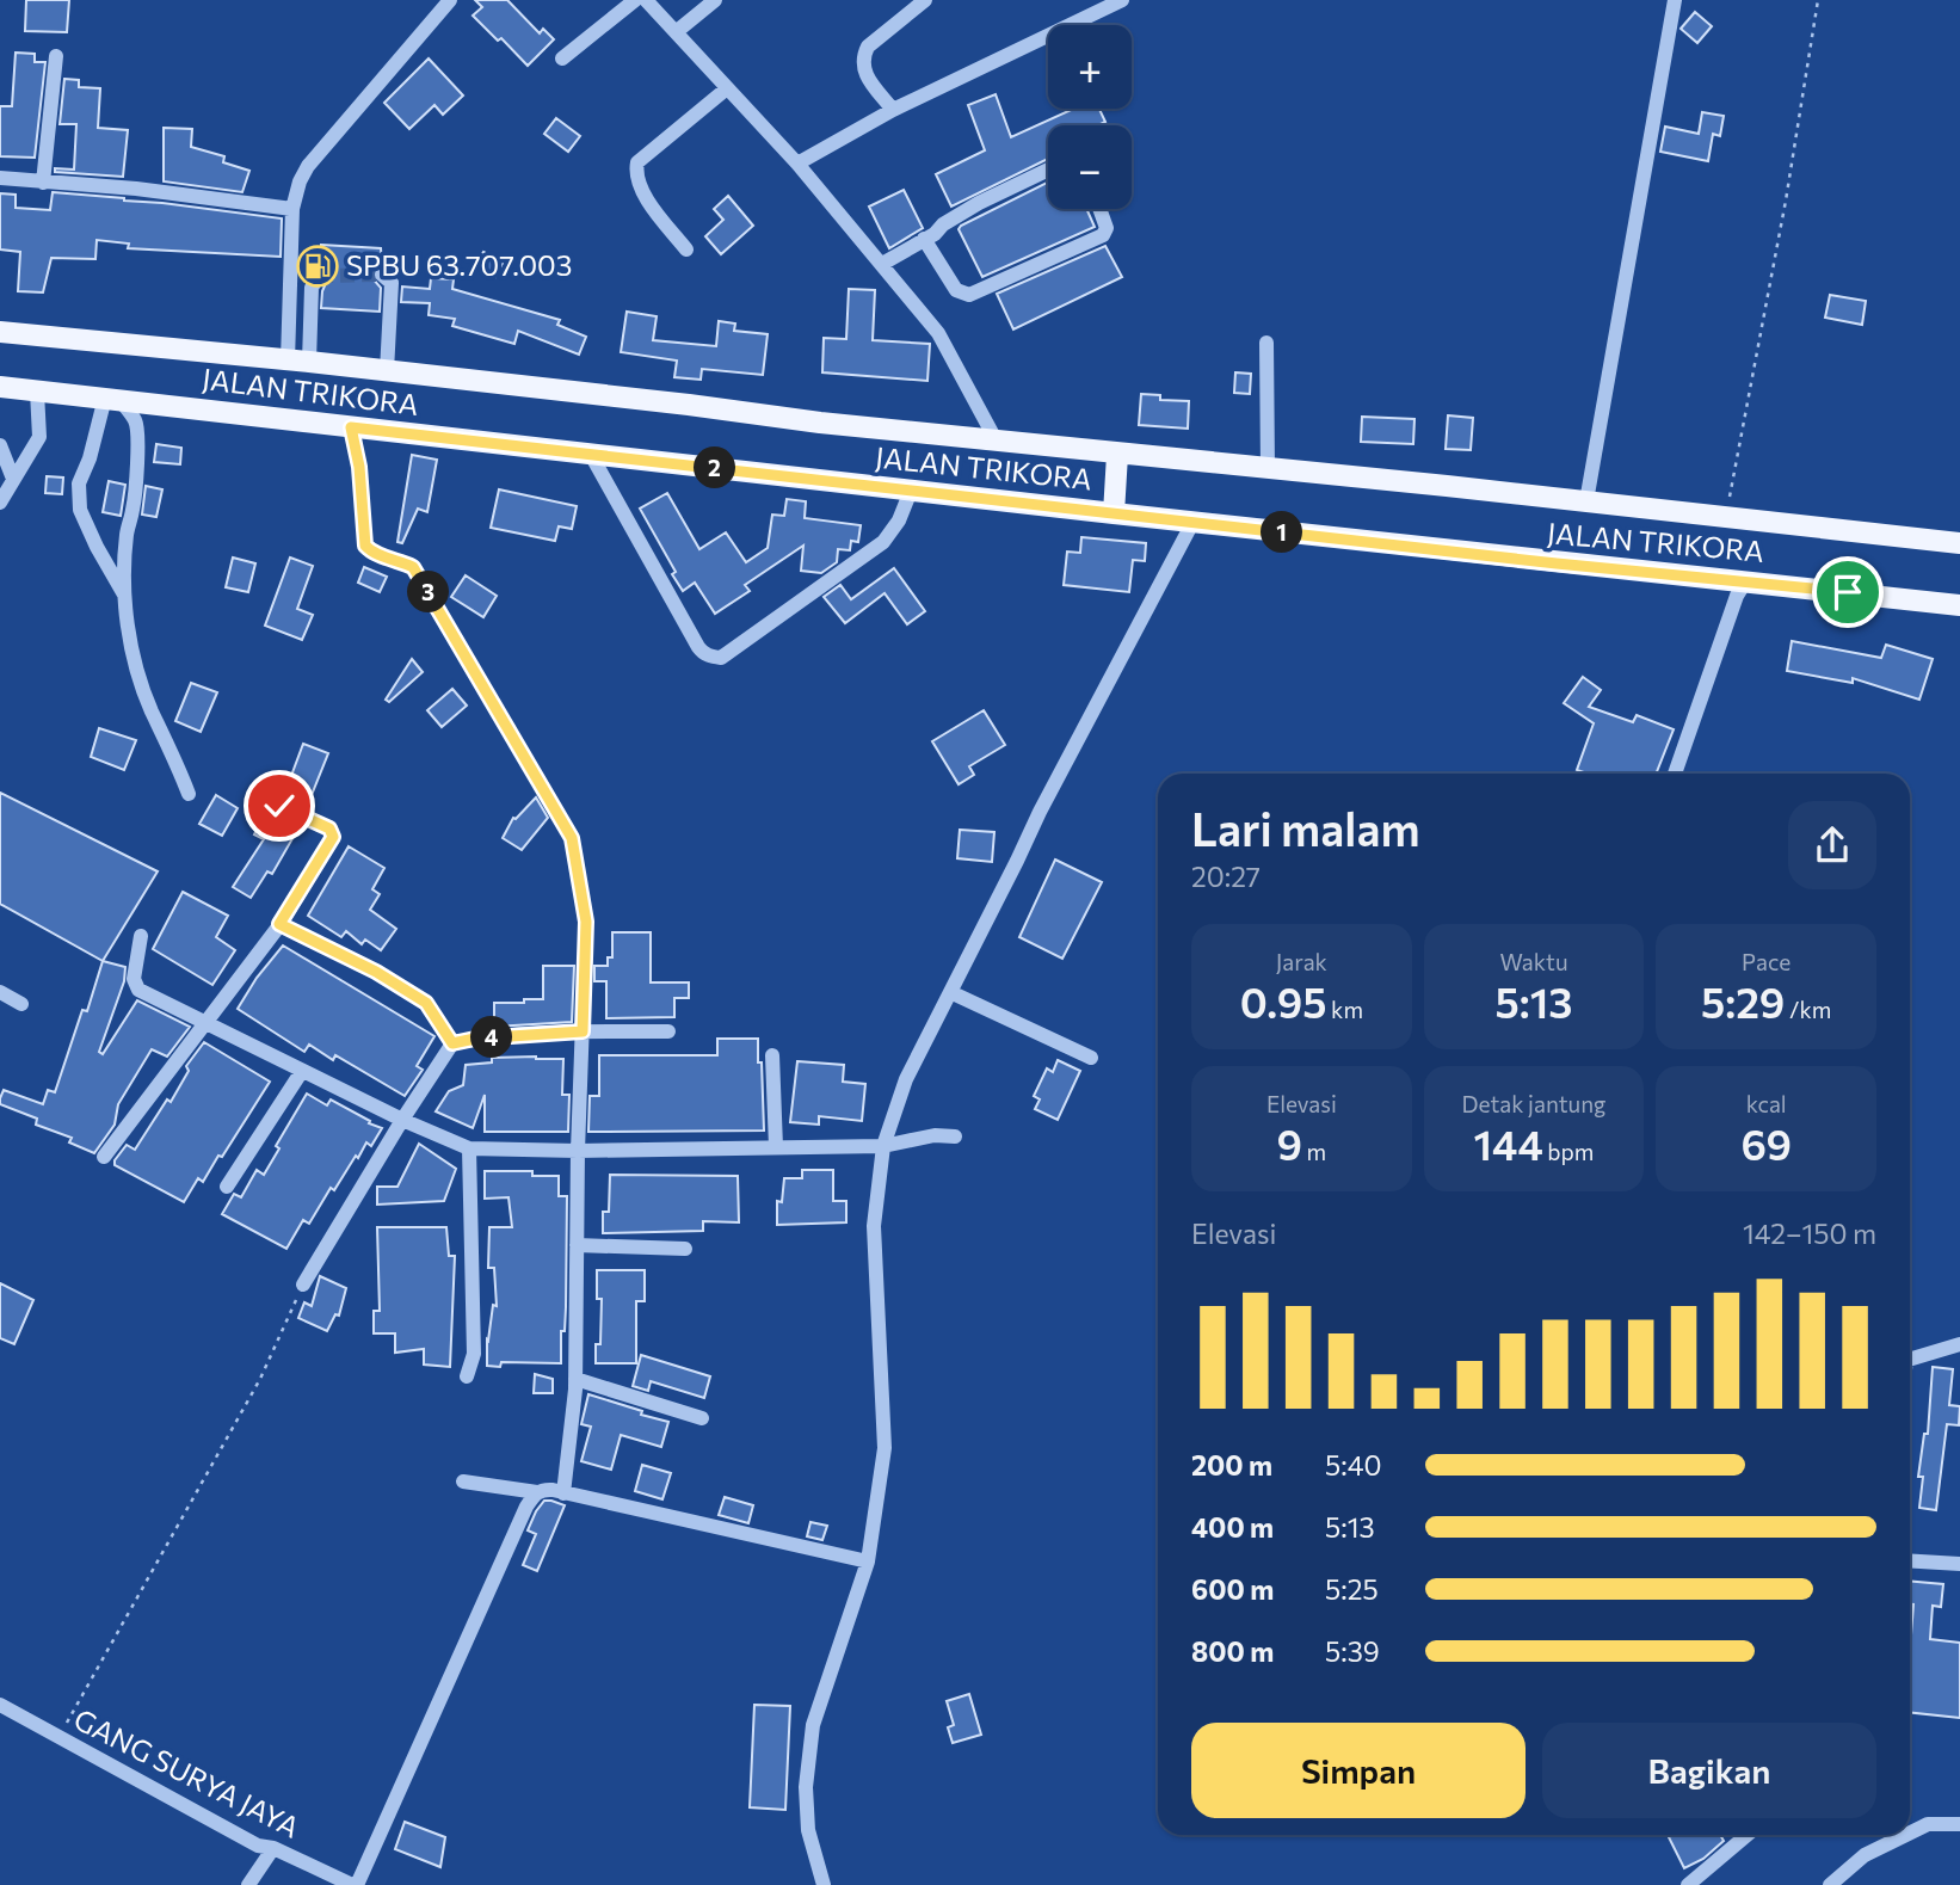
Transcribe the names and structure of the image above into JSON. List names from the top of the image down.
{
  "streets": {
    "main road": ["JALAN TRIKORA"],
    "street": ["GANG SURYA JAYA"]
  },
  "places": {
    "fuel station": ["SPBU 63.707.003"]
  },
  "page": {
    "map_buttons": ["+", "−"],
    "pins": [
      "2",
      "1",
      "3",
      "4"
    ],
    "heading": ["Lari malam", "20:27"],
    "stats": [
      ["Jarak", "0.95 km"],
      ["Waktu", "5:13"],
      ["Pace", "5:29 /km"],
      ["Elevasi", "9 m"],
      ["Detak jantung", "144 bpm"],
      ["kcal", "69"]
    ],
    "chart": ["Elevasi", "142–150 m"],
    "list": [
      {
        "name": "200 m",
        "note": "5:40"
      },
      {
        "name": "400 m",
        "note": "5:13"
      },
      {
        "name": "600 m",
        "note": "5:25"
      },
      {
        "name": "800 m",
        "note": "5:39"
      }
    ],
    "buttons": ["Simpan", "Bagikan"]
  }
}
